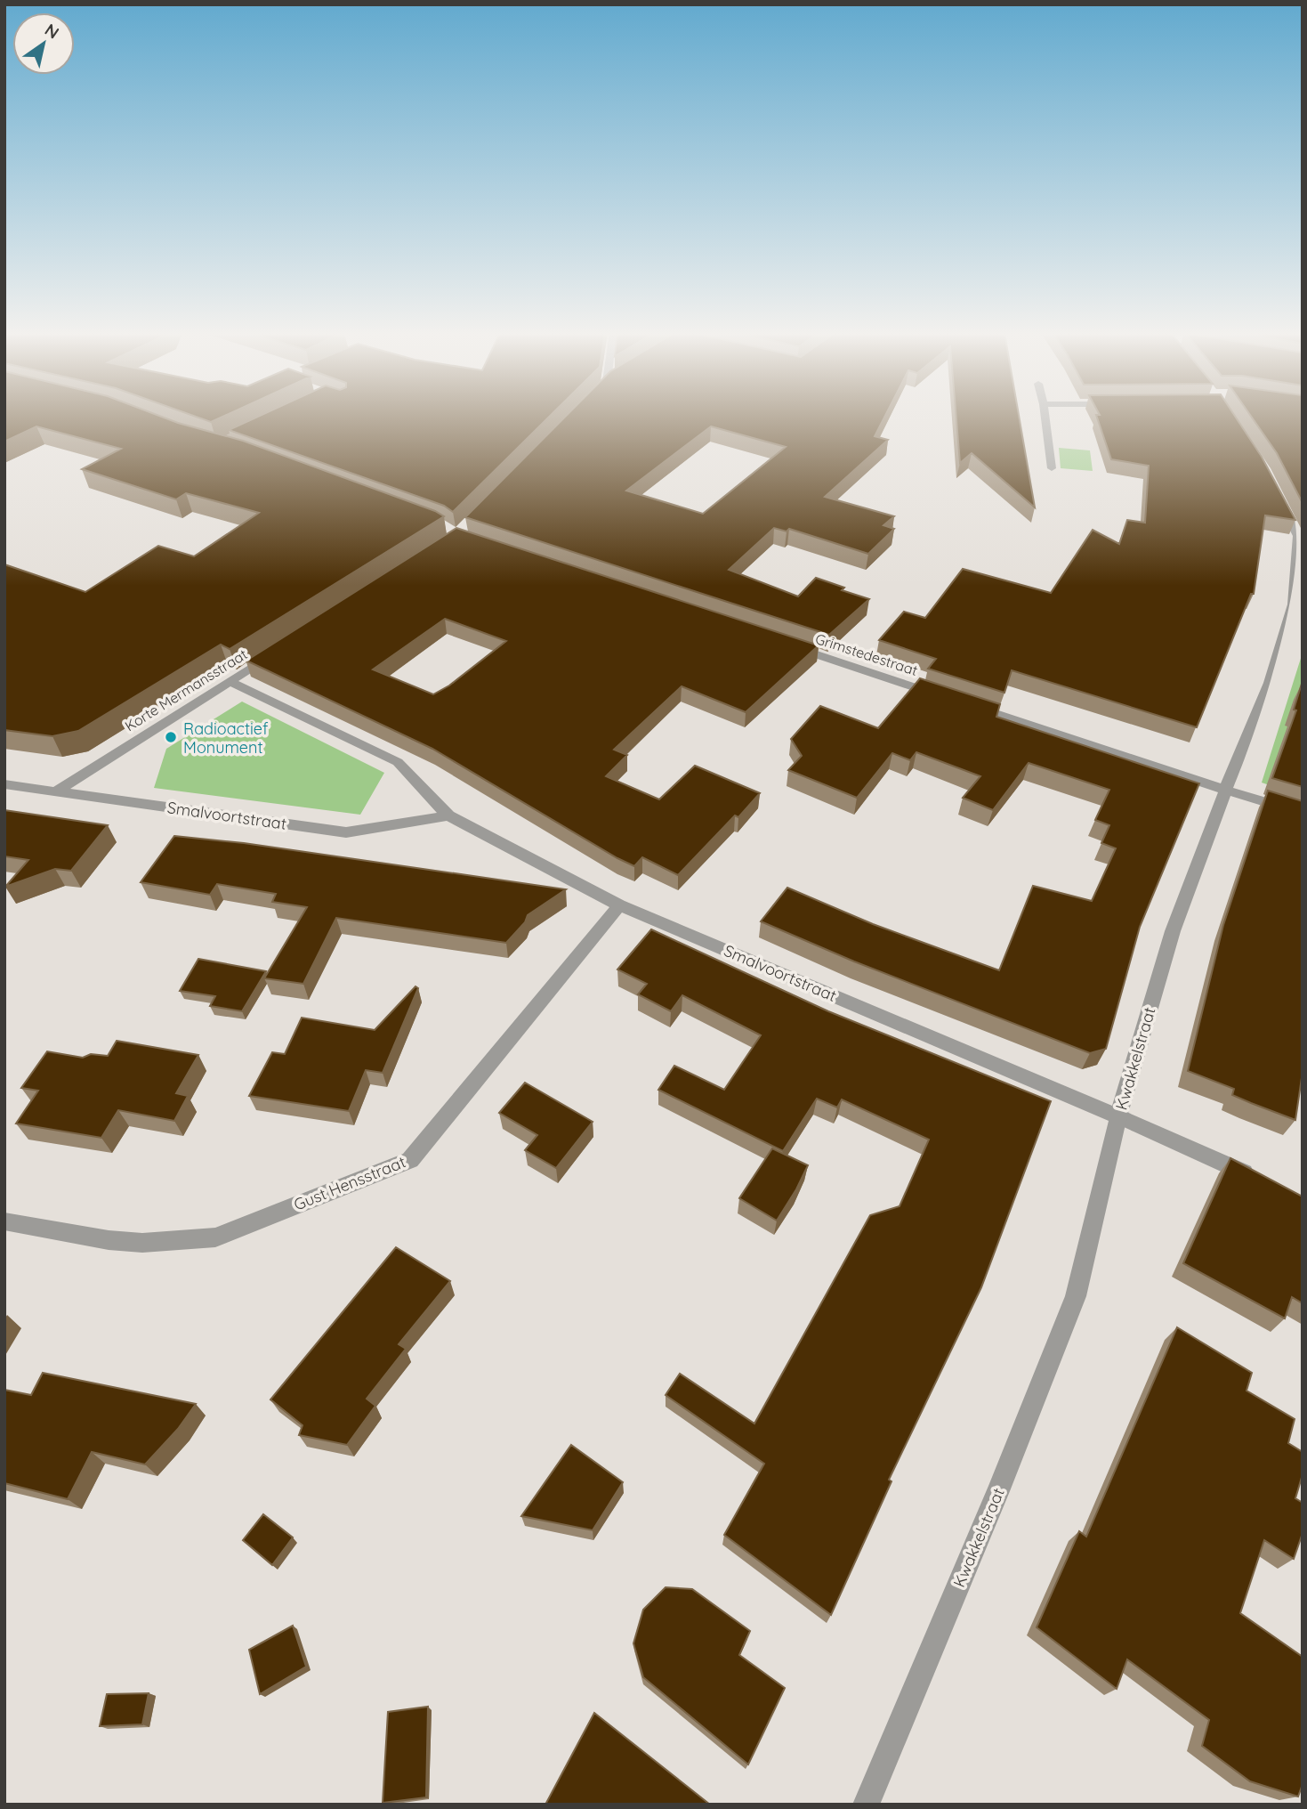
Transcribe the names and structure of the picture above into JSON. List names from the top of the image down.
{
  "streets": {
    "street": [
      "Grimstedestraat",
      "Korte Mermansstraat",
      "Smalvoortstraat",
      "Kwakkelstraat",
      "Gust Hensstraat"
    ]
  },
  "crossings": [
    ["Grimstedestraat", "Kwakkelstraat"],
    ["Korte Mermansstraat", "Smalvoortstraat"],
    ["Smalvoortstraat", "Kwakkelstraat"],
    ["Smalvoortstraat", "Gust Hensstraat"]
  ],
  "places": ["Radioactief Monument"],
  "north": "top right"
}
